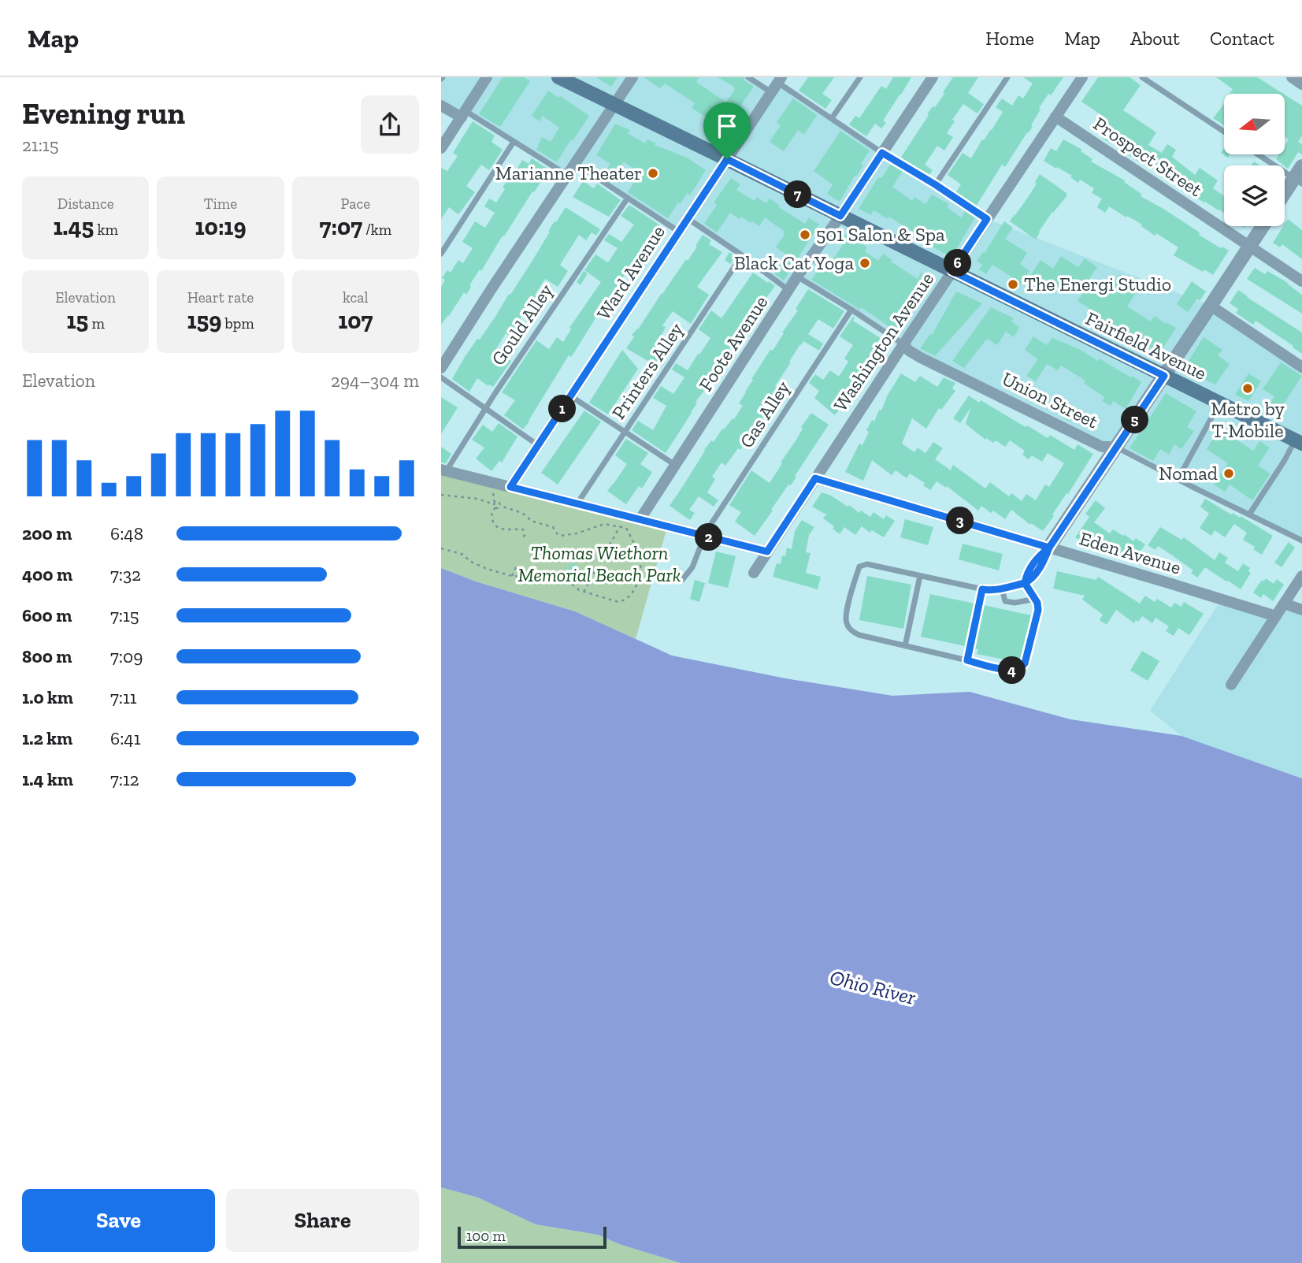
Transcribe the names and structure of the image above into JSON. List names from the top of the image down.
{
  "streets": {
    "main road": ["Fairfield Avenue"],
    "street": [
      "Prospect Street",
      "Ward Avenue",
      "Washington Avenue",
      "Foote Avenue",
      "Union Street",
      "Eden Avenue"
    ],
    "lane": ["Gould Alley", "Printers Alley", "Gas Alley"]
  },
  "crossings": [
    ["Prospect Street", "Washington Avenue"],
    ["Ward Avenue", "Fairfield Avenue"],
    ["Washington Avenue", "Fairfield Avenue"],
    ["Washington Avenue", "Union Street"],
    ["Washington Avenue", "Eden Avenue"],
    ["Foote Avenue", "Fairfield Avenue"]
  ],
  "water": ["Ohio River"],
  "parks": ["Thomas Wiethorn Memorial Beach Park"],
  "places": [
    "Marianne Theater",
    "501 Salon & Spa",
    "Black Cat Yoga",
    "The Energi Studio",
    "Metro by T-Mobile",
    "Nomad"
  ],
  "scale_bar": "100 m",
  "north": "left",
  "page": {
    "header": "Map",
    "nav": [
      "Home",
      "Map",
      "About",
      "Contact"
    ],
    "heading": ["Evening run", "21:15"],
    "stats": [
      ["Distance", "1.45 km"],
      ["Time", "10:19"],
      ["Pace", "7:07 /km"],
      ["Elevation", "15 m"],
      ["Heart rate", "159 bpm"],
      ["kcal", "107"]
    ],
    "pins": [
      "7",
      "6",
      "1",
      "5",
      "3",
      "2",
      "4"
    ],
    "chart": ["Elevation", "294–304 m"],
    "list": [
      {
        "name": "200 m",
        "note": "6:48"
      },
      {
        "name": "400 m",
        "note": "7:32"
      },
      {
        "name": "600 m",
        "note": "7:15"
      },
      {
        "name": "800 m",
        "note": "7:09"
      },
      {
        "name": "1.0 km",
        "note": "7:11"
      },
      {
        "name": "1.2 km",
        "note": "6:41"
      },
      {
        "name": "1.4 km",
        "note": "7:12"
      }
    ],
    "buttons": ["Save", "Share"],
    "scale": "100 m"
  }
}
